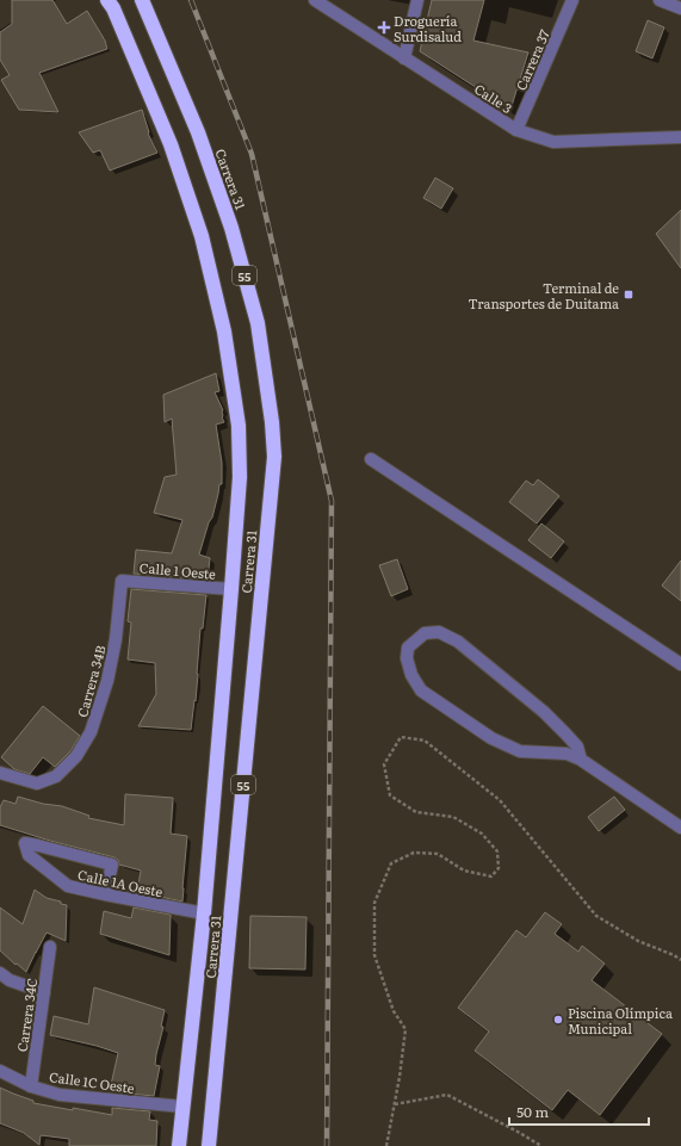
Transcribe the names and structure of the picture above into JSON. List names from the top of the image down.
{
  "streets": {
    "highway": ["Carrera 31", "55"],
    "street": [
      "Carrera 37",
      "Calle 3",
      "Calle 1 Oeste",
      "Carrera 34B",
      "Calle 1A Oeste",
      "Carrera 34C",
      "Calle 1C Oeste"
    ]
  },
  "crossings": [
    ["Carrera 37", "Calle 3"],
    ["Carrera 31", "Calle 1 Oeste"],
    ["Carrera 31", "Calle 1A Oeste"],
    ["Carrera 31", "Calle 1C Oeste"],
    ["Calle 1 Oeste", "Carrera 34B"],
    ["Carrera 34C", "Calle 1C Oeste"]
  ],
  "places": {
    "health": ["Droguería Surdisalud"],
    "transit": ["Terminal de Transportes de Duitama"],
    "other": ["Piscina Olímpica Municipal"]
  },
  "scale_bar": "50 m"
}
